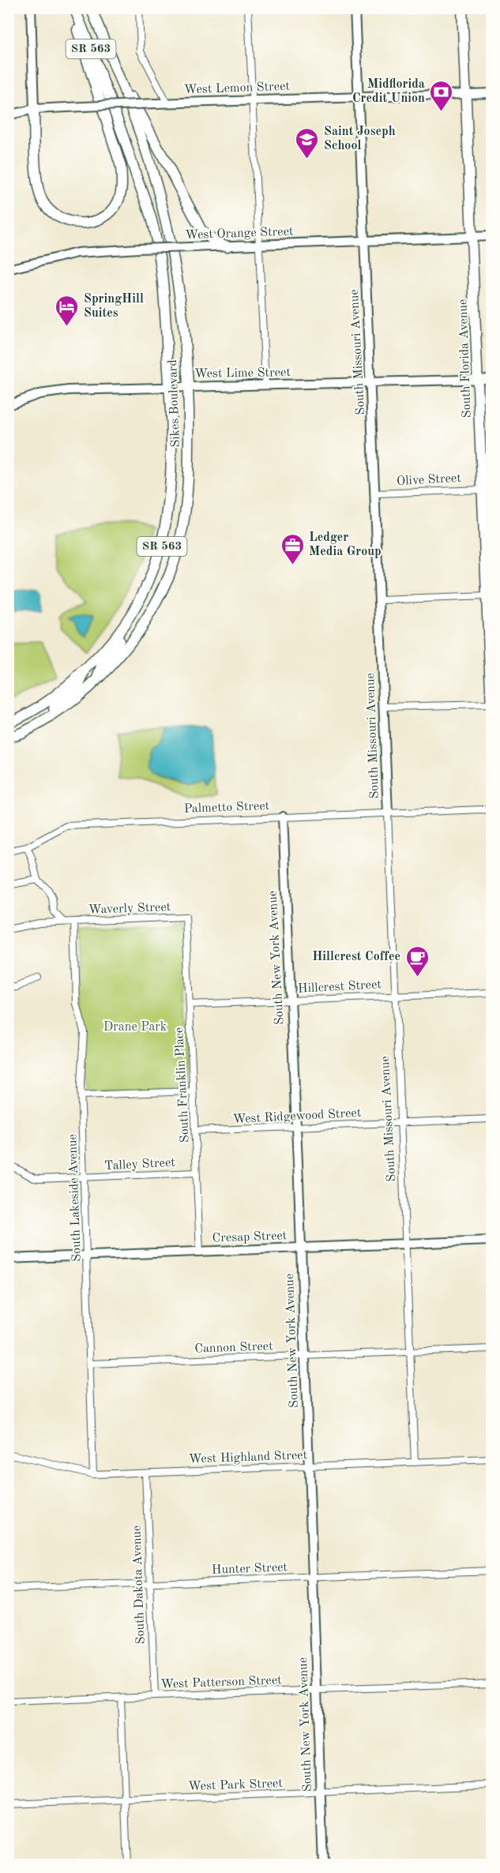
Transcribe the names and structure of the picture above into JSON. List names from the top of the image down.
{
  "streets": {
    "main road": ["SR 563", "South Florida Avenue", "Sikes Boulevard"],
    "street": [
      "West Lemon Street",
      "West Orange Street",
      "South Missouri Avenue",
      "West Lime Street",
      "Olive Street",
      "Palmetto Street",
      "Waverly Street",
      "South New York Avenue",
      "Hillcrest Street",
      "South Franklin Place",
      "West Ridgewood Street",
      "Talley Street",
      "South Lakeside Avenue",
      "Cresap Street",
      "Cannon Street",
      "West Highland Street",
      "Hunter Street",
      "South Dakota Avenue",
      "West Patterson Street",
      "West Park Street"
    ]
  },
  "crossings": [
    ["West Lemon Street", "South Missouri Avenue"],
    ["West Lemon Street", "South Florida Avenue"],
    ["West Orange Street", "South Missouri Avenue"],
    ["West Orange Street", "South Florida Avenue"],
    ["South Missouri Avenue", "West Lime Street"],
    ["South Missouri Avenue", "Olive Street"],
    ["South Missouri Avenue", "Palmetto Street"],
    ["South Missouri Avenue", "Hillcrest Street"],
    ["South Missouri Avenue", "West Ridgewood Street"],
    ["South Missouri Avenue", "Cresap Street"],
    ["South Missouri Avenue", "Cannon Street"],
    ["South Missouri Avenue", "West Highland Street"],
    ["South Florida Avenue", "West Lime Street"],
    ["South Florida Avenue", "Olive Street"],
    ["West Lime Street", "Sikes Boulevard"],
    ["Palmetto Street", "South New York Avenue"],
    ["Waverly Street", "South Franklin Place"],
    ["Waverly Street", "South Lakeside Avenue"],
    ["South New York Avenue", "Hillcrest Street"],
    ["South New York Avenue", "West Ridgewood Street"],
    ["South New York Avenue", "Cresap Street"],
    ["South New York Avenue", "Cannon Street"],
    ["South New York Avenue", "West Highland Street"],
    ["South New York Avenue", "Hunter Street"],
    ["South New York Avenue", "West Patterson Street"],
    ["South New York Avenue", "West Park Street"],
    ["Hillcrest Street", "South Franklin Place"],
    ["South Franklin Place", "West Ridgewood Street"],
    ["South Franklin Place", "Talley Street"],
    ["South Franklin Place", "Cresap Street"],
    ["Talley Street", "South Lakeside Avenue"],
    ["South Lakeside Avenue", "Cresap Street"],
    ["South Lakeside Avenue", "Cannon Street"],
    ["South Lakeside Avenue", "West Highland Street"],
    ["West Highland Street", "South Dakota Avenue"],
    ["Hunter Street", "South Dakota Avenue"],
    ["South Dakota Avenue", "West Patterson Street"]
  ],
  "parks": ["Drane Park"],
  "places": {
    "bank": ["Midflorida Credit Union"],
    "school or university": ["Saint Joseph School"],
    "hotel": ["SpringHill Suites"],
    "office": ["Ledger Media Group"],
    "cafe": ["Hillcrest Coffee"]
  }
}
